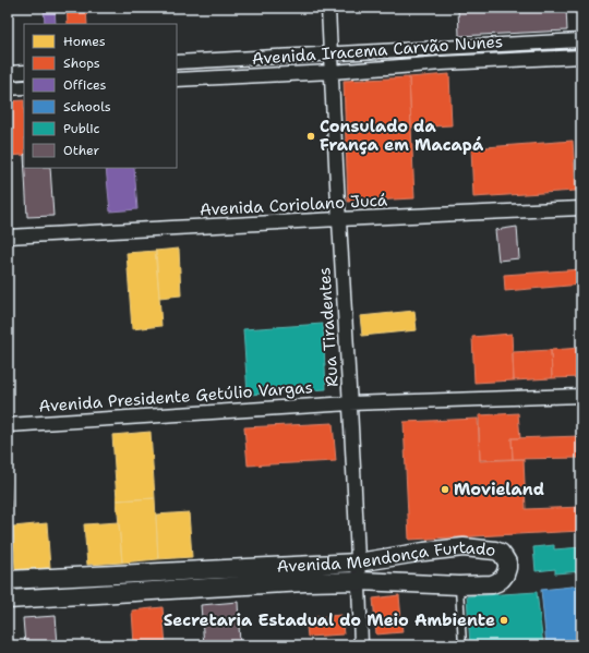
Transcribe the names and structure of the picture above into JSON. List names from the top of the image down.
{
  "streets": {
    "street": [
      "Avenida Iracema Carvão Nunes",
      "Avenida Coriolano Jucá",
      "Rua Tiradentes",
      "Avenida Presidente Getúlio Vargas",
      "Avenida Mendonça Furtado"
    ]
  },
  "crossings": [
    ["Avenida Iracema Carvão Nunes", "Rua Tiradentes"],
    ["Avenida Coriolano Jucá", "Rua Tiradentes"],
    ["Rua Tiradentes", "Avenida Presidente Getúlio Vargas"],
    ["Rua Tiradentes", "Avenida Mendonça Furtado"]
  ],
  "places": ["Consulado da França em Macapá", "Movieland", "Secretaria Estadual do Meio Ambiente"],
  "legend": [
    "Homes",
    "Shops",
    "Offices",
    "Schools",
    "Public",
    "Other"
  ]
}
